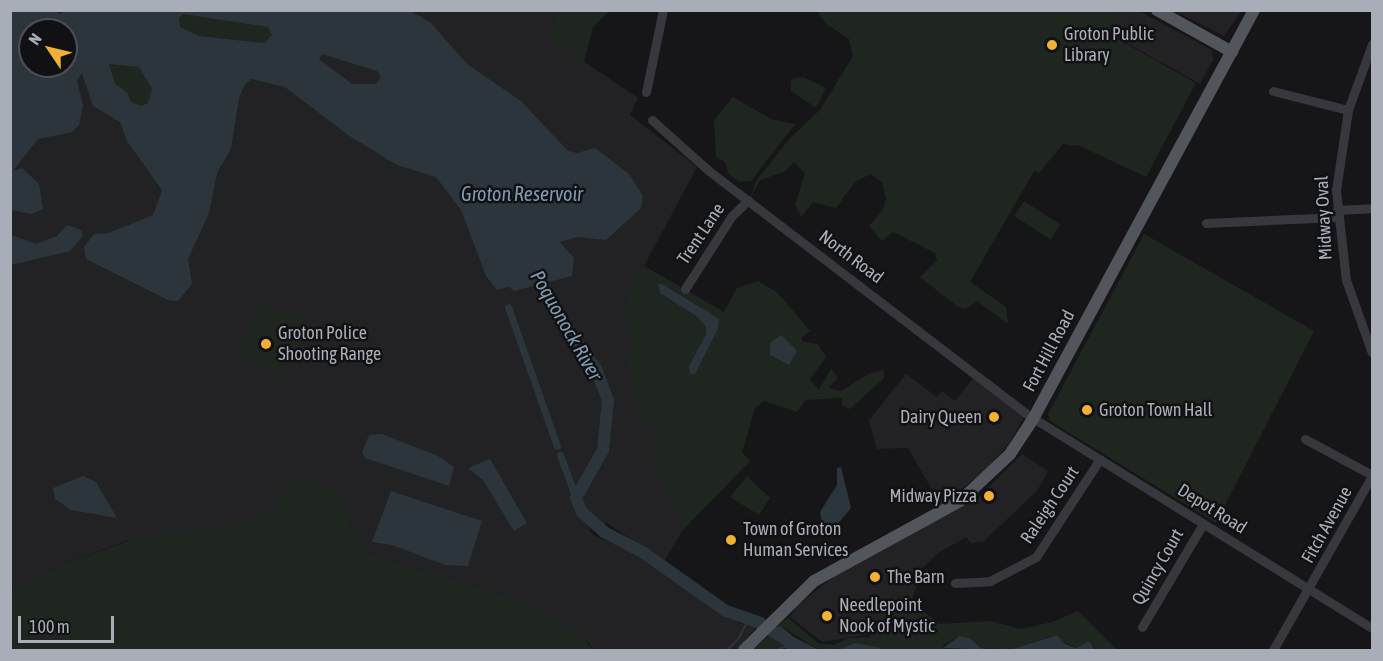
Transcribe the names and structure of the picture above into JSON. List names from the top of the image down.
{
  "streets": {
    "main road": ["Fort Hill Road"],
    "street": [
      "Midway Oval",
      "Trent Lane",
      "North Road",
      "Raleigh Court",
      "Depot Road",
      "Fitch Avenue",
      "Quincy Court"
    ]
  },
  "crossings": [
    ["Trent Lane", "North Road"],
    ["North Road", "Fort Hill Road"],
    ["North Road", "Depot Road"],
    ["Fort Hill Road", "Depot Road"],
    ["Raleigh Court", "Depot Road"],
    ["Depot Road", "Fitch Avenue"],
    ["Depot Road", "Quincy Court"]
  ],
  "water": ["Groton Reservoir", "Poquonock River"],
  "places": [
    "Groton Public Library",
    "Groton Police Shooting Range",
    "Groton Town Hall",
    "Dairy Queen",
    "Midway Pizza",
    "Town of Groton Human Services",
    "The Barn",
    "Needlepoint Nook of Mystic"
  ],
  "scale_bar": "100 m",
  "north": "top left"
}
